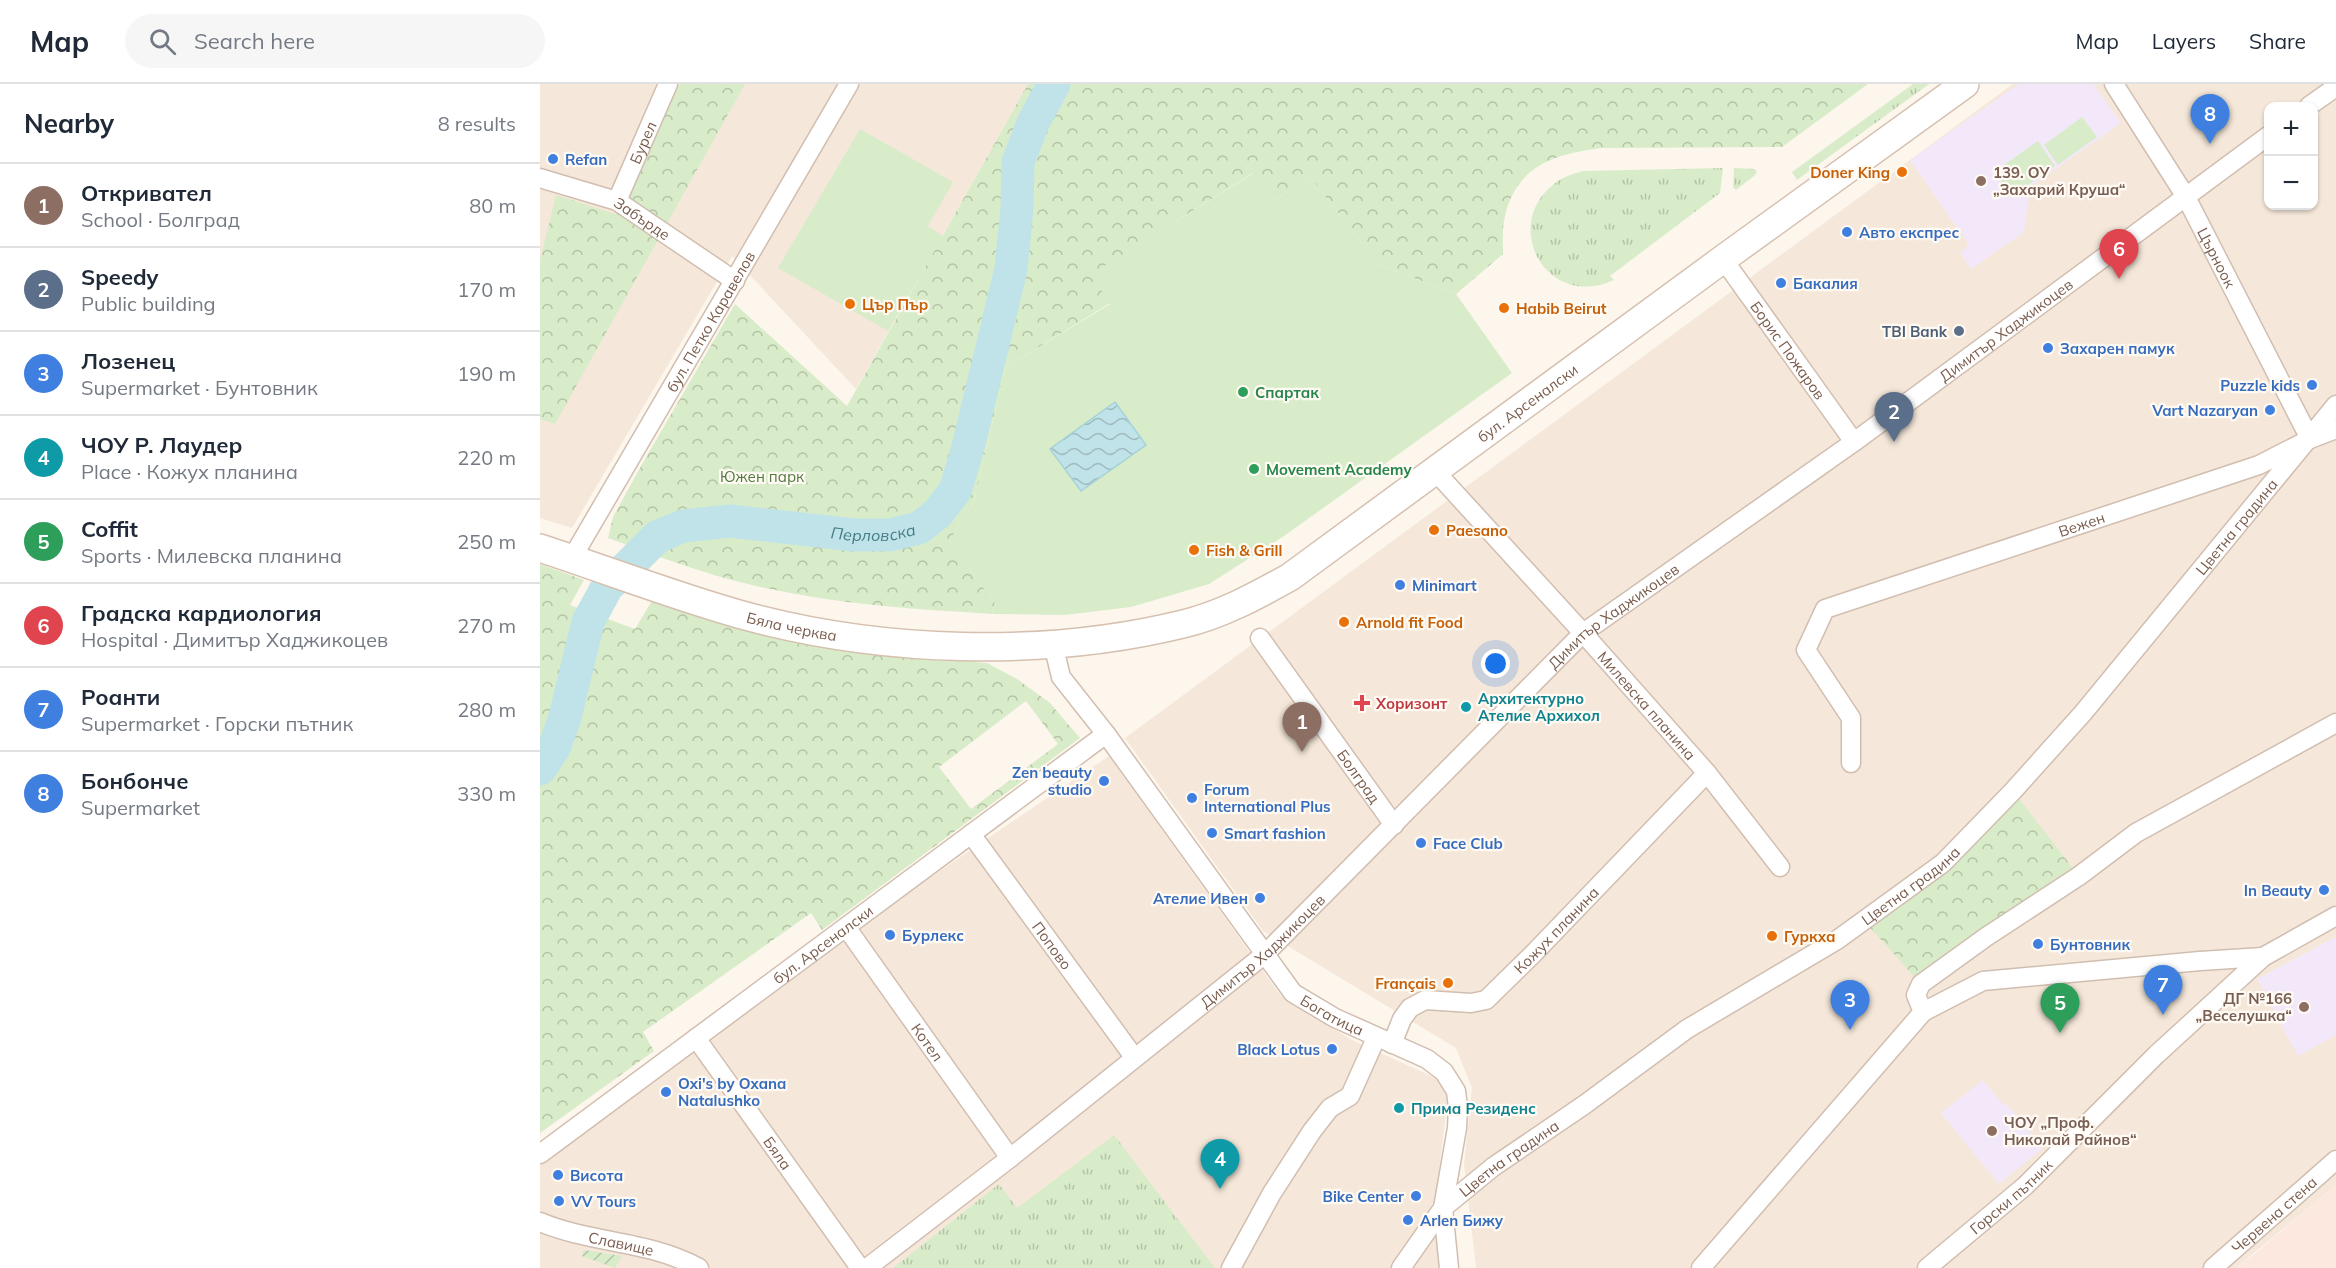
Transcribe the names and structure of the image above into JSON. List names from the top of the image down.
{
  "streets": {
    "street": [
      "Бурел",
      "Забърде",
      "Църноок",
      "бул. Петко Каравелов",
      "Димитър Хаджикоцев",
      "Борис Пожаров",
      "бул. Арсеналски",
      "Вежен",
      "Цветна градина",
      "Бяла черква",
      "Милевска планина",
      "Болград",
      "Кожух планина",
      "Попово",
      "Богатица",
      "Котел",
      "Бяла",
      "Горски пътник",
      "Червена стена",
      "Славище"
    ]
  },
  "crossings": [
    ["Бурел", "Забърде"],
    ["Забърде", "бул. Петко Каравелов"],
    ["Църноок", "Димитър Хаджикоцев"],
    ["Църноок", "Вежен"],
    ["Църноок", "Цветна градина"],
    ["бул. Петко Каравелов", "Бяла черква"],
    ["Димитър Хаджикоцев", "Борис Пожаров"],
    ["Димитър Хаджикоцев", "Милевска планина"],
    ["Димитър Хаджикоцев", "Болград"],
    ["Димитър Хаджикоцев", "Попово"],
    ["Димитър Хаджикоцев", "Богатица"],
    ["Димитър Хаджикоцев", "Котел"],
    ["Борис Пожаров", "бул. Арсеналски"],
    ["бул. Арсеналски", "Бяла черква"],
    ["бул. Арсеналски", "Милевска планина"],
    ["бул. Арсеналски", "Попово"],
    ["бул. Арсеналски", "Богатица"],
    ["бул. Арсеналски", "Котел"],
    ["бул. Арсеналски", "Бяла"],
    ["Вежен", "Цветна градина"],
    ["Цветна градина", "Богатица"],
    ["Бяла черква", "Богатица"],
    ["Милевска планина", "Кожух планина"],
    ["Кожух планина", "Богатица"]
  ],
  "water": ["Перловска"],
  "parks": ["Южен парк"],
  "places": {
    "other": [
      "Refan",
      "Doner King",
      "139. ОУ „Захарий Круша“",
      "Авто експрес",
      "Бакалия",
      "Цър Пър",
      "Habib Beirut",
      "TBI Bank",
      "Захарен памук",
      "Puzzle kids",
      "Спартак",
      "Vart Nazaryan",
      "Movement Academy",
      "Paesano",
      "Fish & Grill",
      "Minimart",
      "Arnold fit Food",
      "Архитектурно Ателие Архихол",
      "Zen beauty studio",
      "Forum International Plus",
      "Smart fashion",
      "Face Club",
      "In Beauty",
      "Ателие Ивен",
      "Бурлекс",
      "Гуркха",
      "Бунтовник",
      "Français",
      "ДГ №166 „Веселушка“",
      "Black Lotus",
      "Oxi's by Oxana Natalushko",
      "Прима Резиденс",
      "ЧОУ „Проф. Николай Райнов“",
      "Висота",
      "Bike Center",
      "VV Tours",
      "Arlen Бижу"
    ],
    "health": ["Хоризонт"]
  },
  "page": {
    "header": "Map",
    "search": "Search here",
    "nav": ["Map", "Layers", "Share"],
    "heading": ["Nearby", "8 results"],
    "pins": [
      "8",
      "6",
      "2",
      "1",
      "7",
      "3",
      "5",
      "4"
    ],
    "map_buttons": ["+", "−"],
    "list": [
      {
        "mark": "1",
        "name": "Откривател",
        "note": "School · Болград",
        "value": "80 m"
      },
      {
        "mark": "2",
        "name": "Speedy",
        "note": "Public building",
        "value": "170 m"
      },
      {
        "mark": "3",
        "name": "Лозенец",
        "note": "Supermarket · Бунтовник",
        "value": "190 m"
      },
      {
        "mark": "4",
        "name": "ЧОУ Р. Лаудер",
        "note": "Place · Кожух планина",
        "value": "220 m"
      },
      {
        "mark": "5",
        "name": "Coffit",
        "note": "Sports · Милевска планина",
        "value": "250 m"
      },
      {
        "mark": "6",
        "name": "Градска кардиология",
        "note": "Hospital · Димитър Хаджикоцев",
        "value": "270 m"
      },
      {
        "mark": "7",
        "name": "Роанти",
        "note": "Supermarket · Горски пътник",
        "value": "280 m"
      },
      {
        "mark": "8",
        "name": "Бонбонче",
        "note": "Supermarket",
        "value": "330 m"
      }
    ]
  }
}
